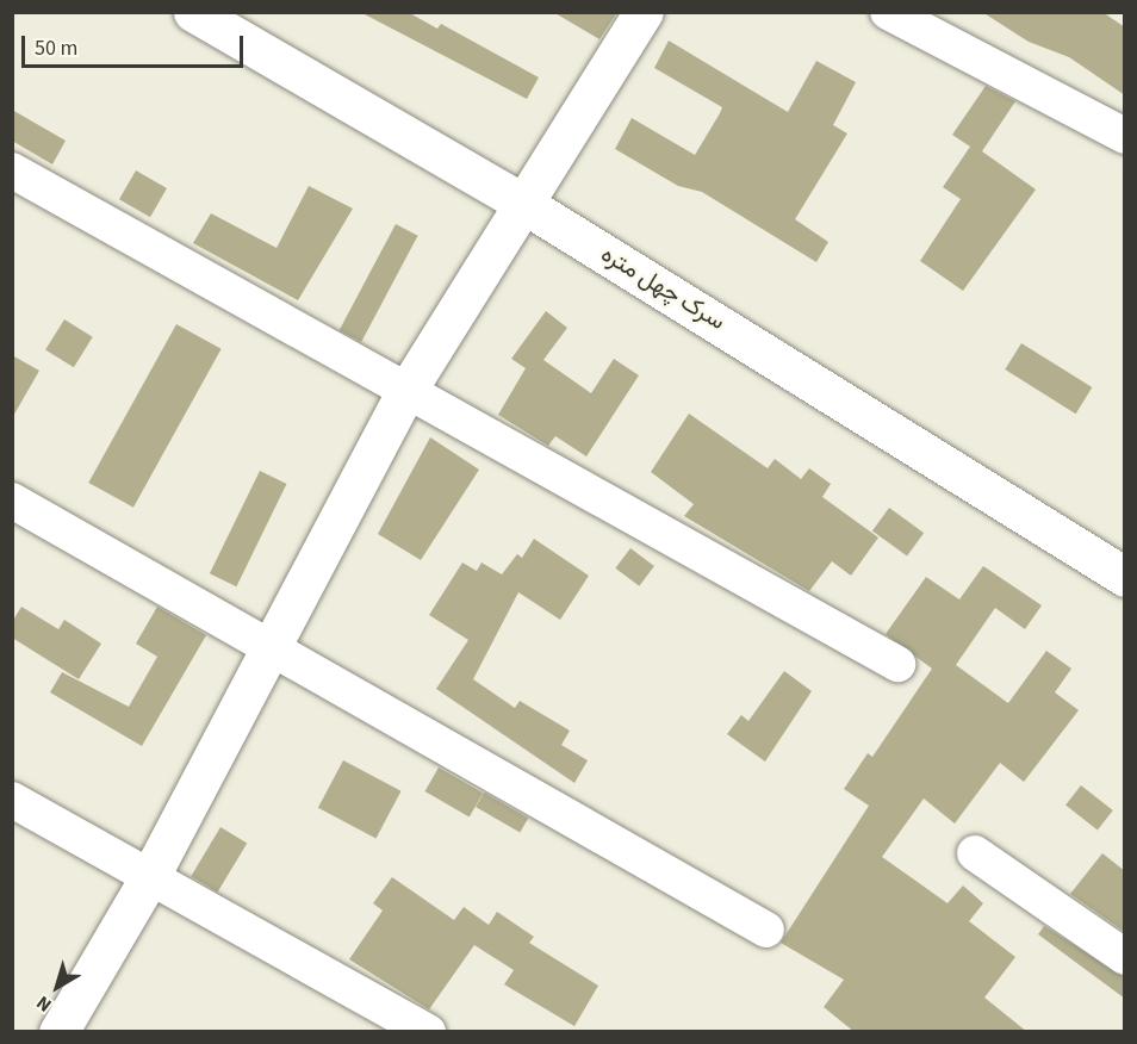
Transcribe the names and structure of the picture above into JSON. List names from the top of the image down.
{
  "streets": {
    "street": ["سرک چهل متره"]
  },
  "scale_bar": "50 m",
  "north": "bottom left"
}
